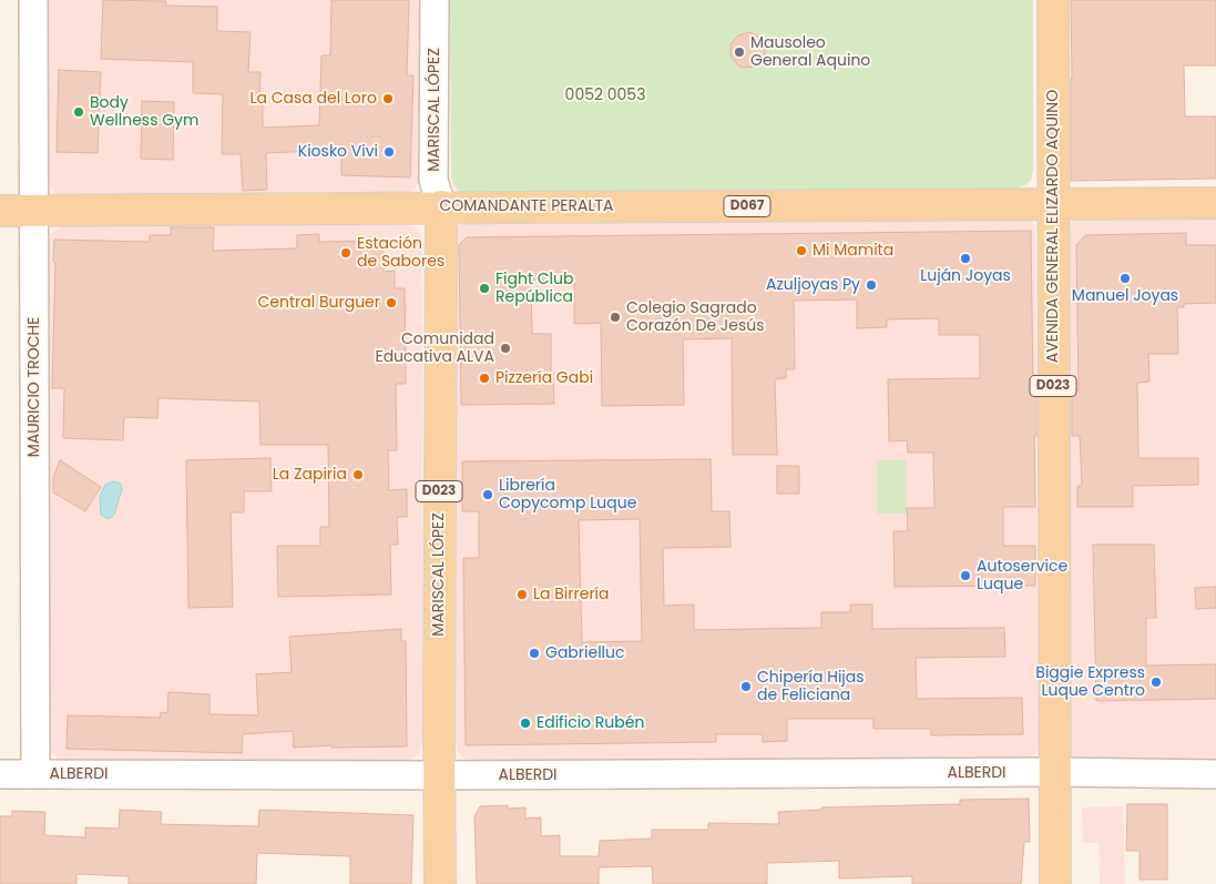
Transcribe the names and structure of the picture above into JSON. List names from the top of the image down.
{
  "streets": {
    "main road": [
      "MARISCAL LÓPEZ",
      "COMANDANTE PERALTA",
      "D067",
      "AVENIDA GENERAL ELIZARDO AQUINO",
      "D023"
    ],
    "street": ["MAURICIO TROCHE", "ALBERDI"]
  },
  "crossings": [
    ["MARISCAL LÓPEZ", "COMANDANTE PERALTA"],
    ["MARISCAL LÓPEZ", "ALBERDI"],
    ["COMANDANTE PERALTA", "D067"],
    ["COMANDANTE PERALTA", "AVENIDA GENERAL ELIZARDO AQUINO"],
    ["COMANDANTE PERALTA", "MAURICIO TROCHE"],
    ["D067", "AVENIDA GENERAL ELIZARDO AQUINO"],
    ["AVENIDA GENERAL ELIZARDO AQUINO", "ALBERDI"],
    ["MAURICIO TROCHE", "ALBERDI"]
  ],
  "parks": ["0052 0053"],
  "places": [
    "Mausoleo General Aquino",
    "La Casa del Loro",
    "Body Wellness Gym",
    "Kiosko Vivi",
    "Mi Mamita",
    "Estación de Sabores",
    "Luján Joyas",
    "Manuel Joyas",
    "Azuljoyas Py",
    "Fight Club República",
    "Central Burguer",
    "Colegio Sagrado Corazón De Jesús",
    "Comunidad Educativa ALVA",
    "Pizzería Gabi",
    "La Zapiria",
    "Librería Copycomp Luque",
    "Autoservice Luque",
    "La Birrería",
    "Gabrielluc",
    "Biggie Express Luque Centro",
    "Chipería Hijas de Feliciana",
    "Edificio Rubén"
  ]
}
